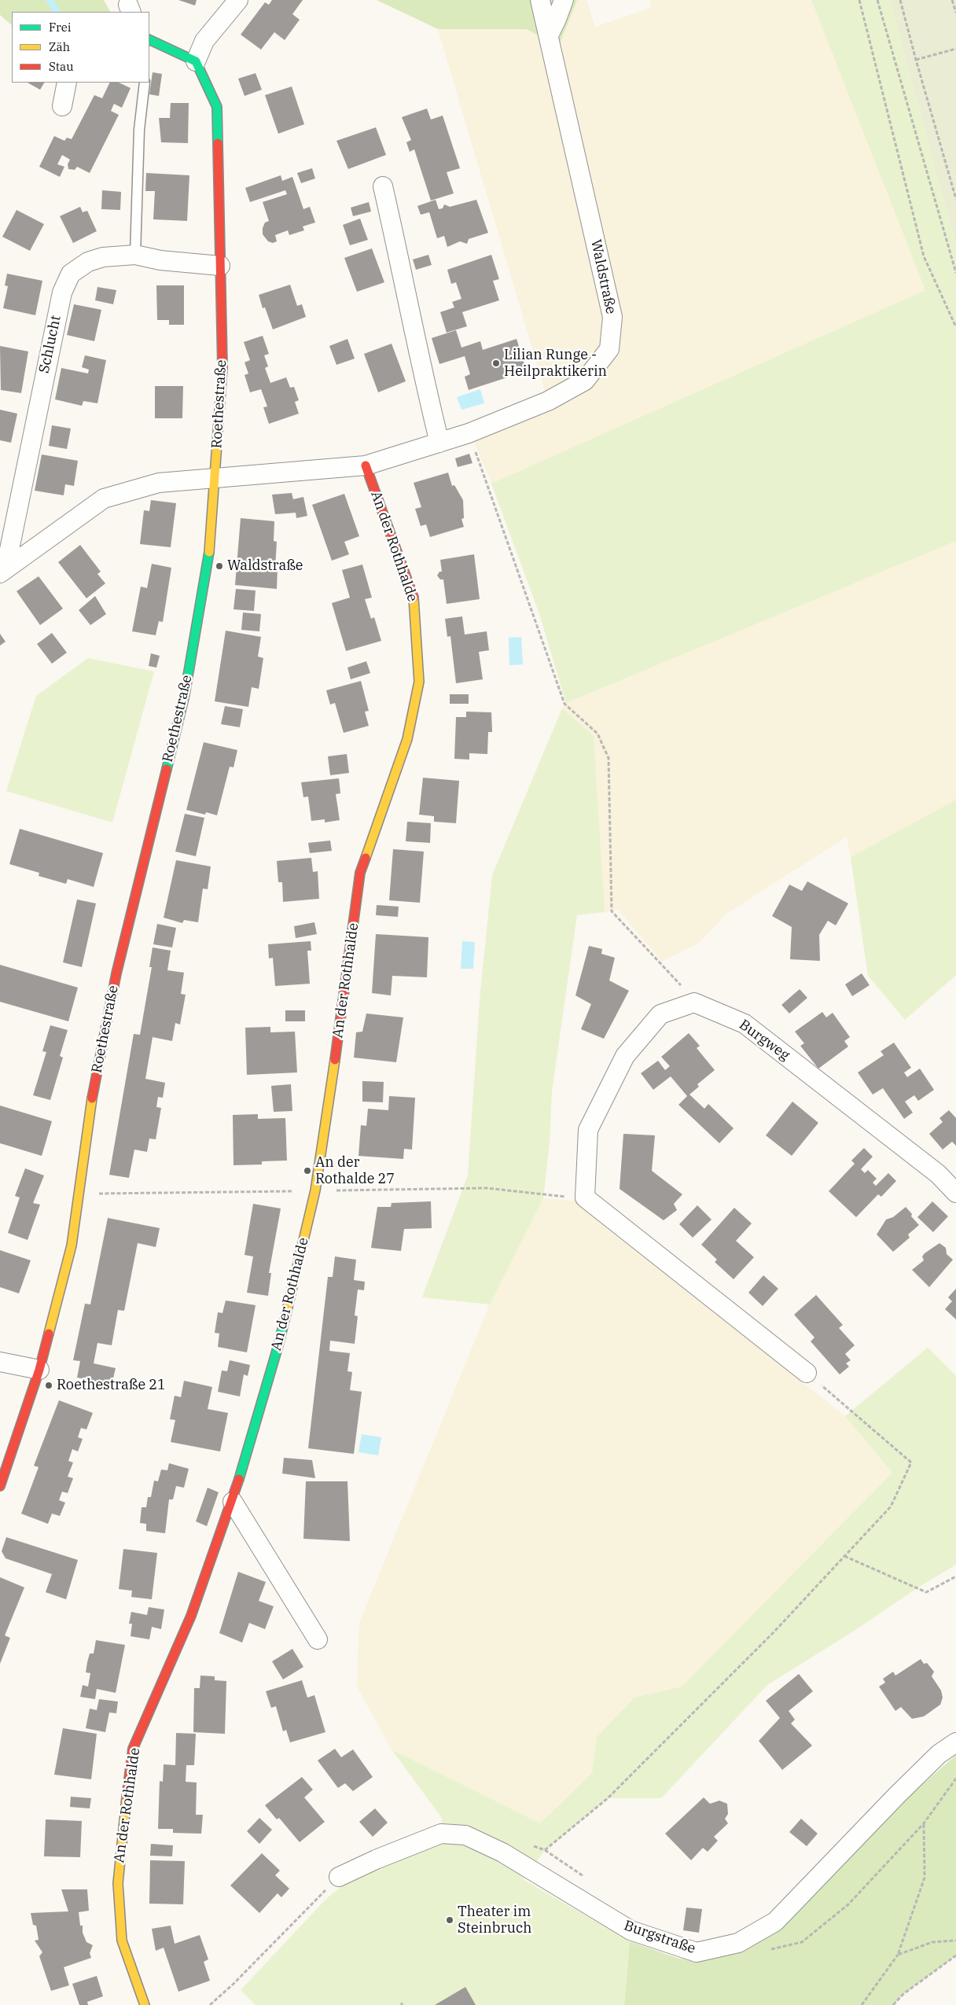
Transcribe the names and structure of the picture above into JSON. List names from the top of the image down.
{
  "streets": {
    "street": [
      "Waldstraße",
      "Schlucht",
      "Roethestraße",
      "An der Rothhalde",
      "Burgweg",
      "Burgstraße"
    ]
  },
  "crossings": [
    ["Waldstraße", "Schlucht"],
    ["Waldstraße", "Roethestraße"],
    ["Waldstraße", "An der Rothhalde"],
    ["Schlucht", "Roethestraße"]
  ],
  "places": [
    "Lilian Runge - Heilpraktikerin",
    "Waldstraße",
    "An der Rothalde 27",
    "Roethestraße 21",
    "Theater im Steinbruch"
  ],
  "legend": ["Frei", "Zäh", "Stau"]
}
